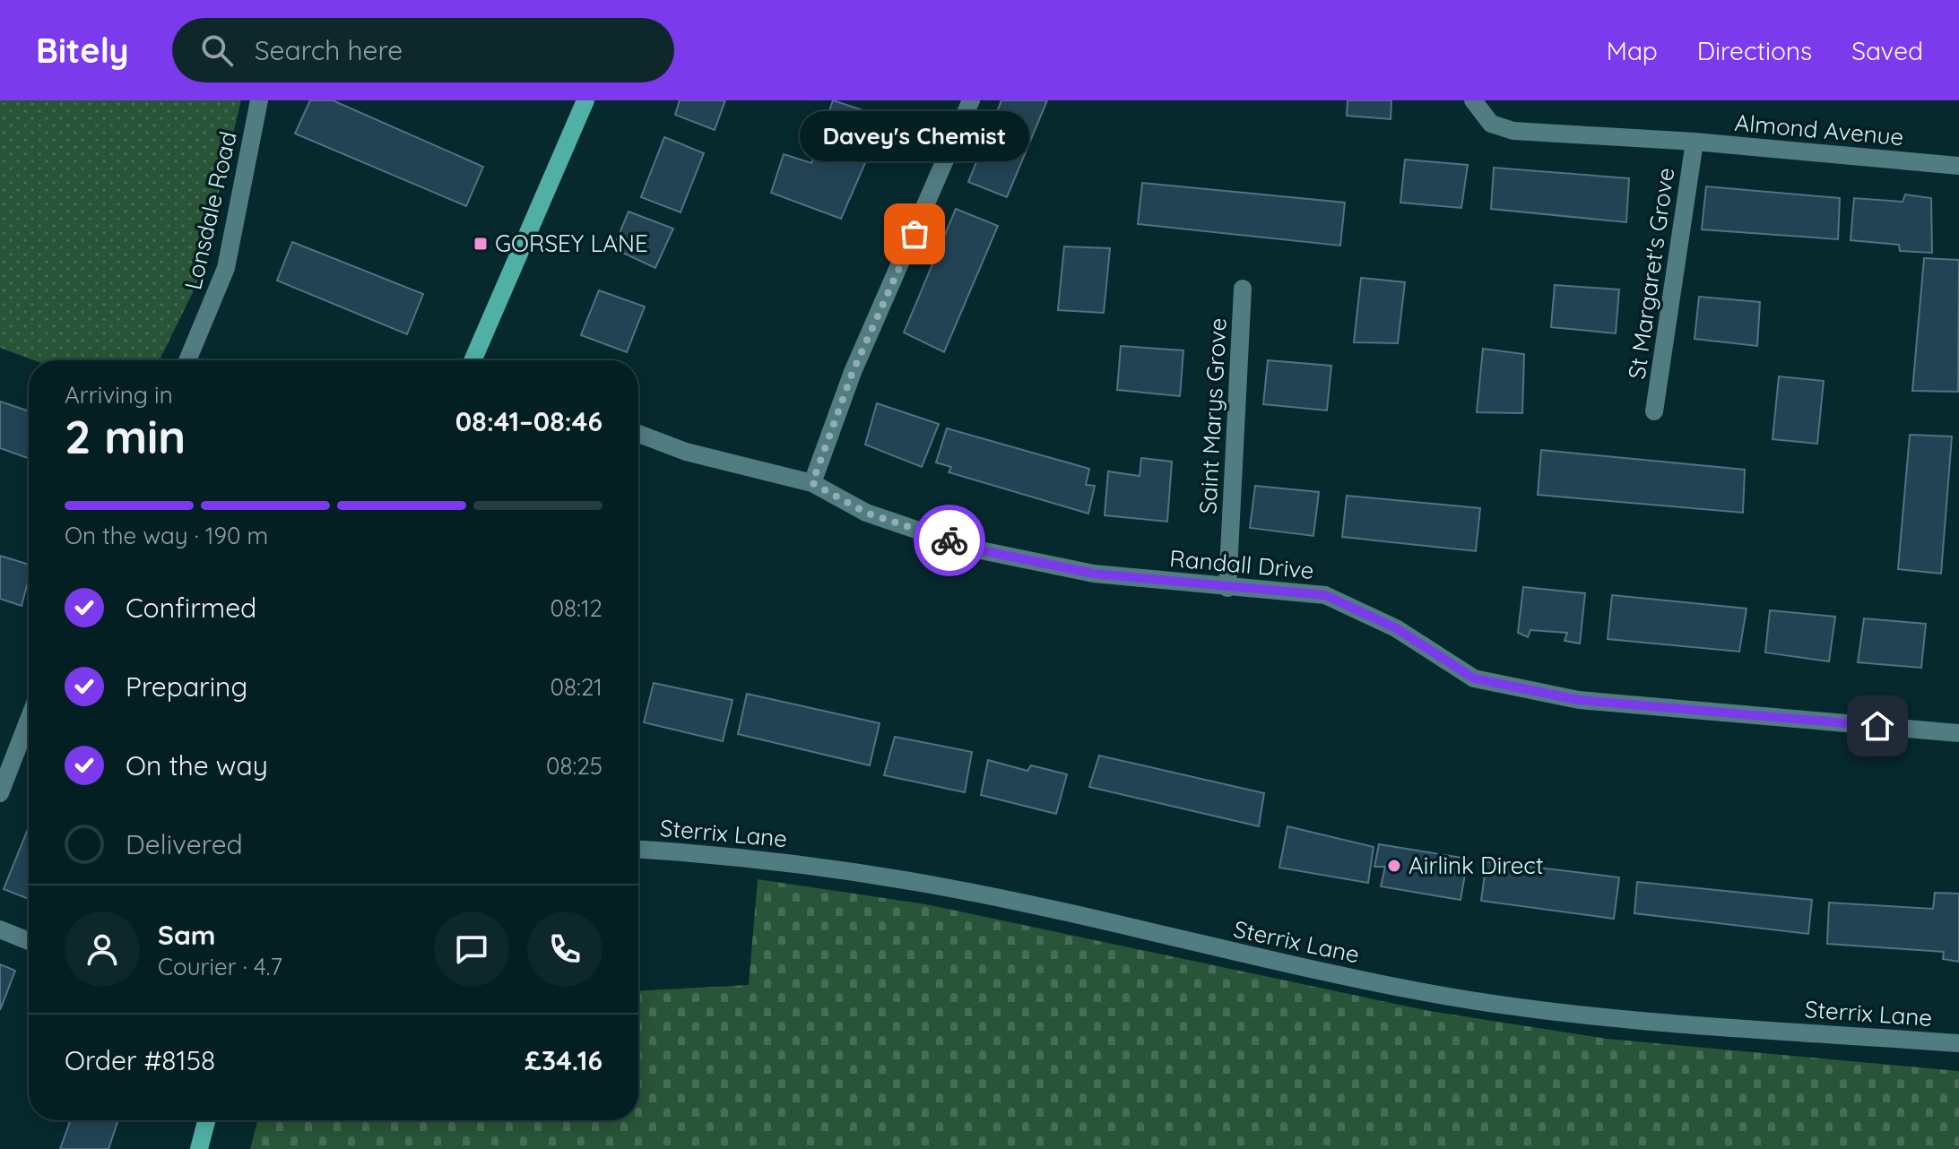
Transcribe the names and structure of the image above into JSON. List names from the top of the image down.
{
  "streets": {
    "street": [
      "Almond Avenue",
      "Lonsdale Road",
      "St Margaret's Grove",
      "Saint Marys Grove",
      "Randall Drive",
      "Sterrix Lane"
    ]
  },
  "crossings": [
    ["Almond Avenue", "St Margaret's Grove"],
    ["Saint Marys Grove", "Randall Drive"]
  ],
  "places": {
    "other": ["Davey's Chemist", "Airlink Direct"],
    "transit": ["GORSEY LANE"]
  },
  "page": {
    "header": "Bitely",
    "search": "Search here",
    "nav": ["Map", "Directions", "Saved"],
    "bubble": "Davey's Chemist",
    "heading": ["2 min", "Arriving in", "08:41–08:46"],
    "panel": [
      "Sam",
      "Courier · 4.7",
      "Order #8158",
      "£34.16"
    ],
    "bar": "On the way · 190 m",
    "list": [
      ["Confirmed", "08:12"],
      ["Preparing", "08:21"],
      ["On the way", "08:25"],
      "Delivered"
    ]
  }
}
